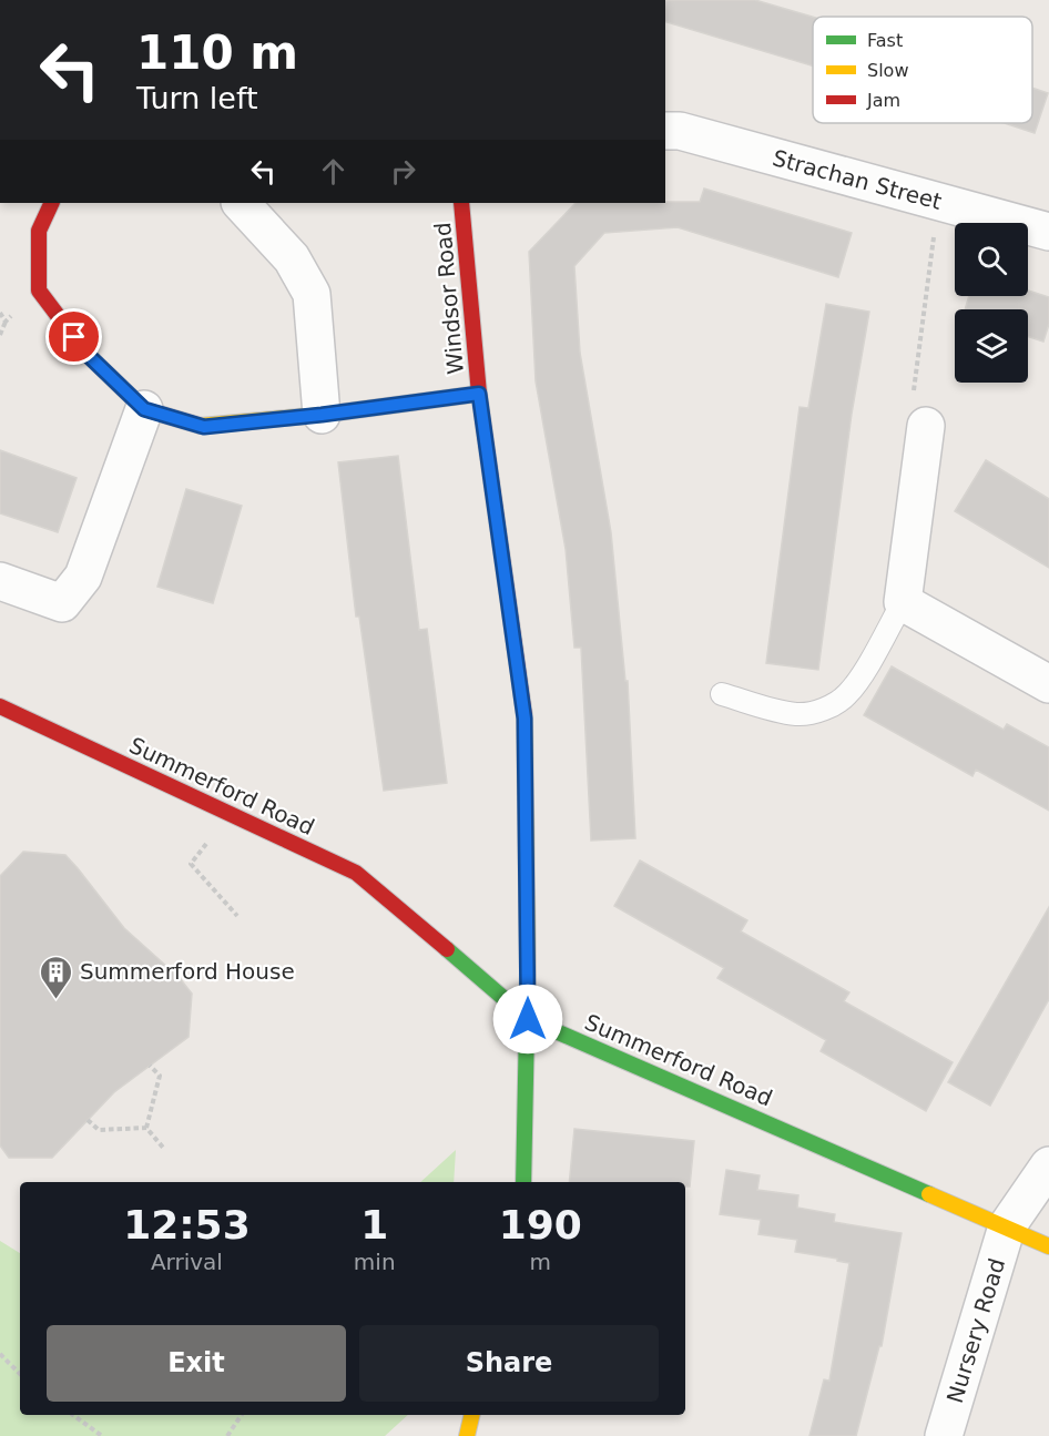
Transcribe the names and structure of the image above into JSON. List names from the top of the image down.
{
  "streets": {
    "street": [
      "Strachan Street",
      "Windsor Road",
      "Summerford Road",
      "Nursery Road"
    ]
  },
  "crossings": [
    ["Windsor Road", "Summerford Road"],
    ["Summerford Road", "Nursery Road"]
  ],
  "places": {
    "building": ["Summerford House"]
  },
  "legend": ["Fast", "Slow", "Jam"],
  "page": {
    "turn": ["110 m", "Turn left"],
    "eta": [
      "12:53",
      "Arrival",
      "1",
      "min",
      "190",
      "m"
    ],
    "buttons": ["Exit", "Share"]
  }
}
